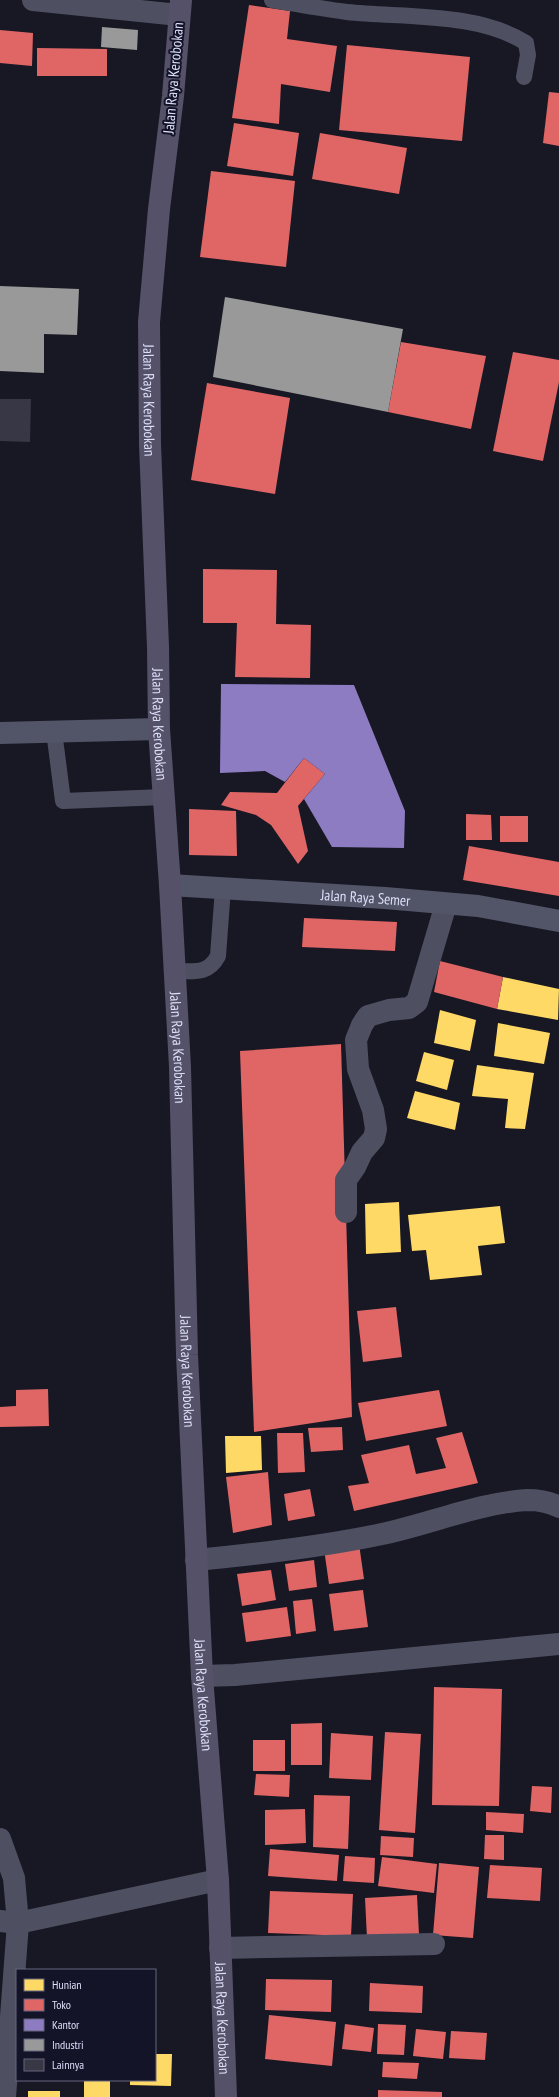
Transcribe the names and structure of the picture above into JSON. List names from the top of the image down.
{
  "streets": {
    "main road": ["Jalan Raya Kerobokan"],
    "street": ["Jalan Raya Semer"]
  },
  "crossings": [
    ["Jalan Raya Kerobokan", "Jalan Raya Semer"]
  ],
  "legend": [
    "Hunian",
    "Toko",
    "Kantor",
    "Industri",
    "Lainnya"
  ]
}
